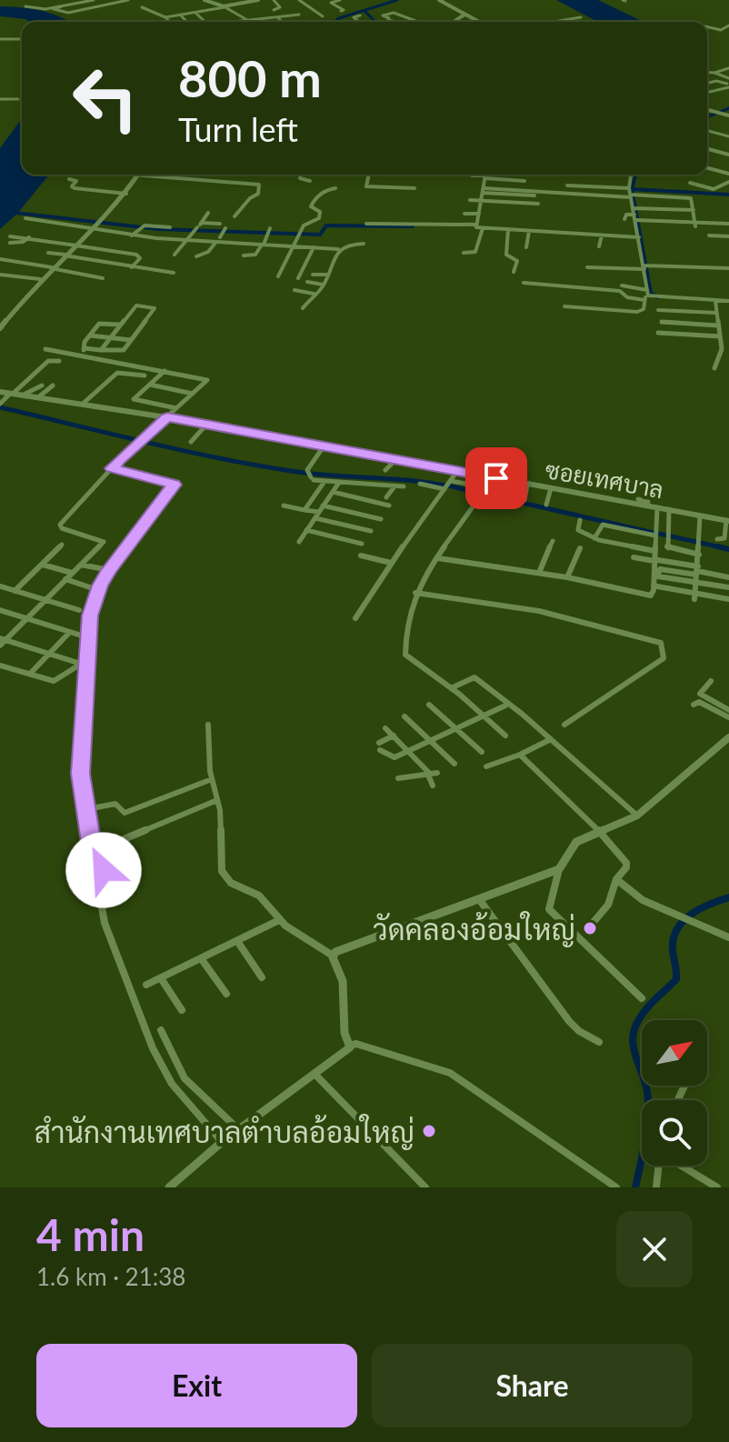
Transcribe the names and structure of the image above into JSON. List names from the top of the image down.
{
  "streets": {
    "street": ["ซอยเทศบาล"]
  },
  "places": ["วัดคลองอ้อมใหญ่", "สำนักงานเทศบาลตำบลอ้อมใหญ่"],
  "north": "top right",
  "page": {
    "turn": ["800 m", "Turn left"],
    "heading": ["4 min", "1.6 km · 21:38"],
    "buttons": ["Exit", "Share"]
  }
}
